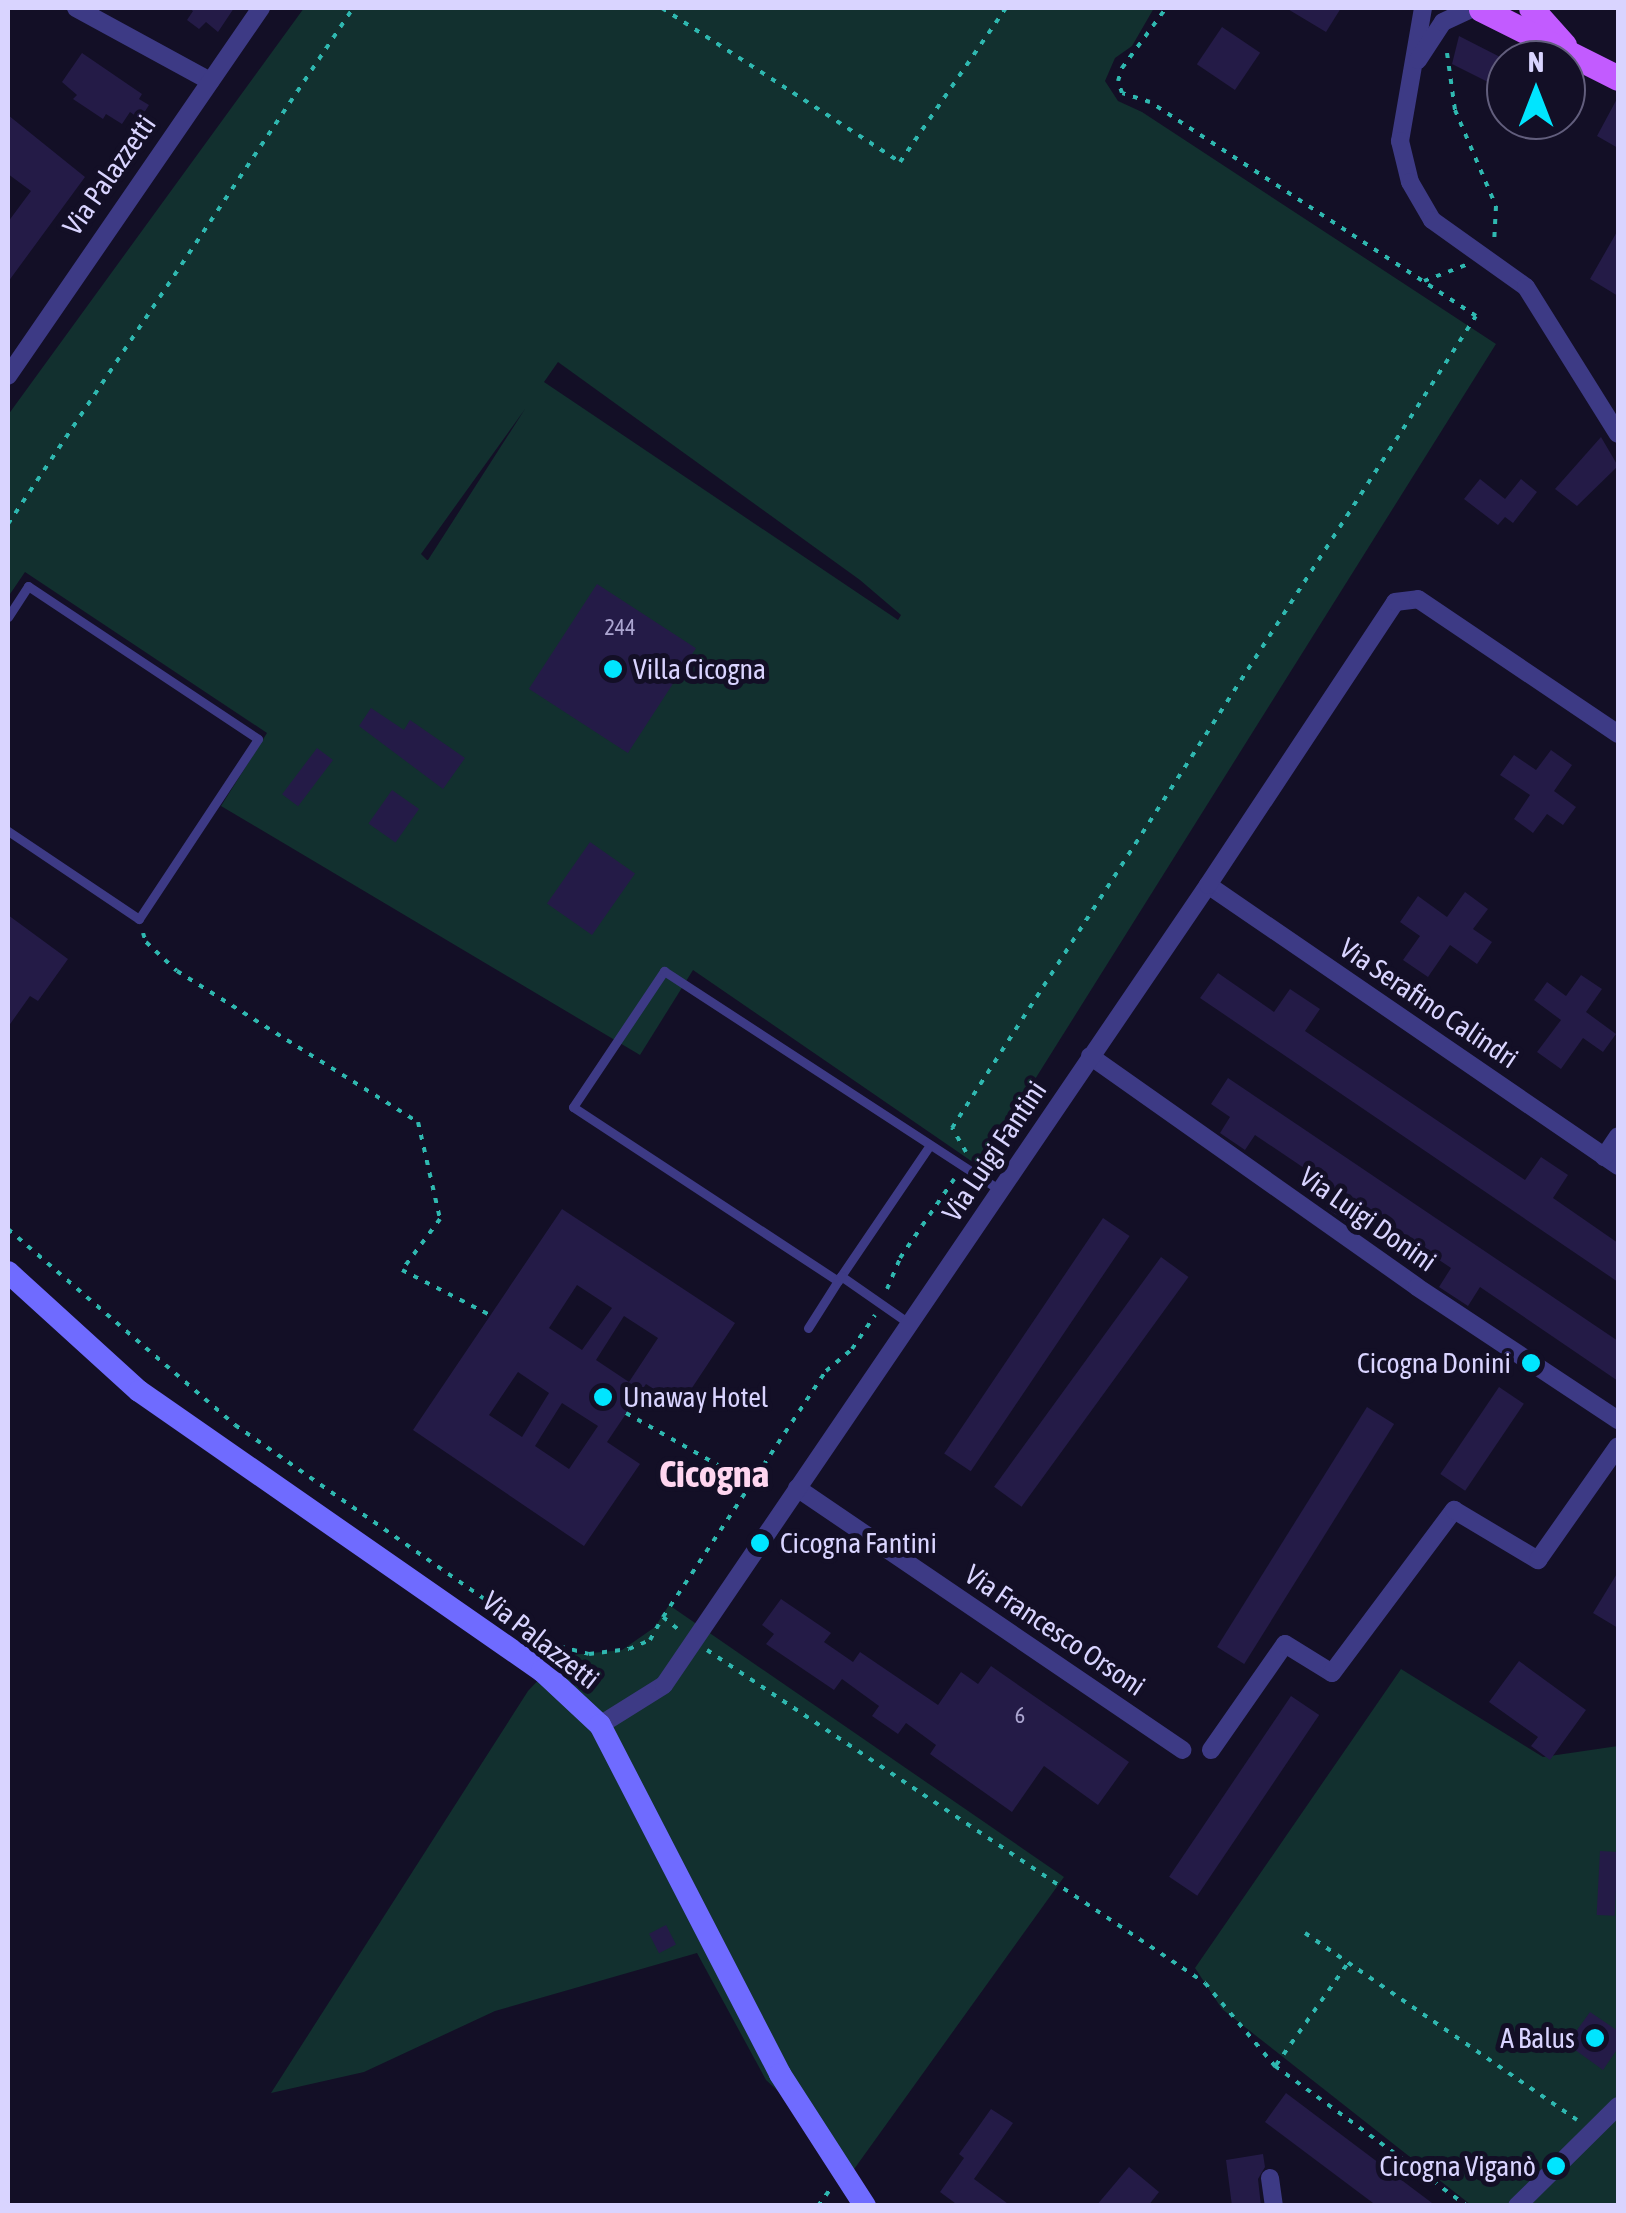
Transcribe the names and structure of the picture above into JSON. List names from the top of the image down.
{
  "streets": {
    "main road": ["Via Palazzetti"],
    "street": [
      "Via Serafino Calindri",
      "Via Luigi Fantini",
      "Via Luigi Donini",
      "Via Francesco Orsoni"
    ]
  },
  "crossings": [
    ["Via Palazzetti", "Via Luigi Fantini"],
    ["Via Serafino Calindri", "Via Luigi Fantini"],
    ["Via Luigi Fantini", "Via Luigi Donini"],
    ["Via Luigi Fantini", "Via Francesco Orsoni"]
  ],
  "districts": ["Cicogna"],
  "places": [
    "Villa Cicogna",
    "Cicogna Donini",
    "Unaway Hotel",
    "Cicogna Fantini",
    "A Balus",
    "Cicogna Viganò"
  ],
  "house_numbers": ["244", "6"],
  "north": "top"
}
